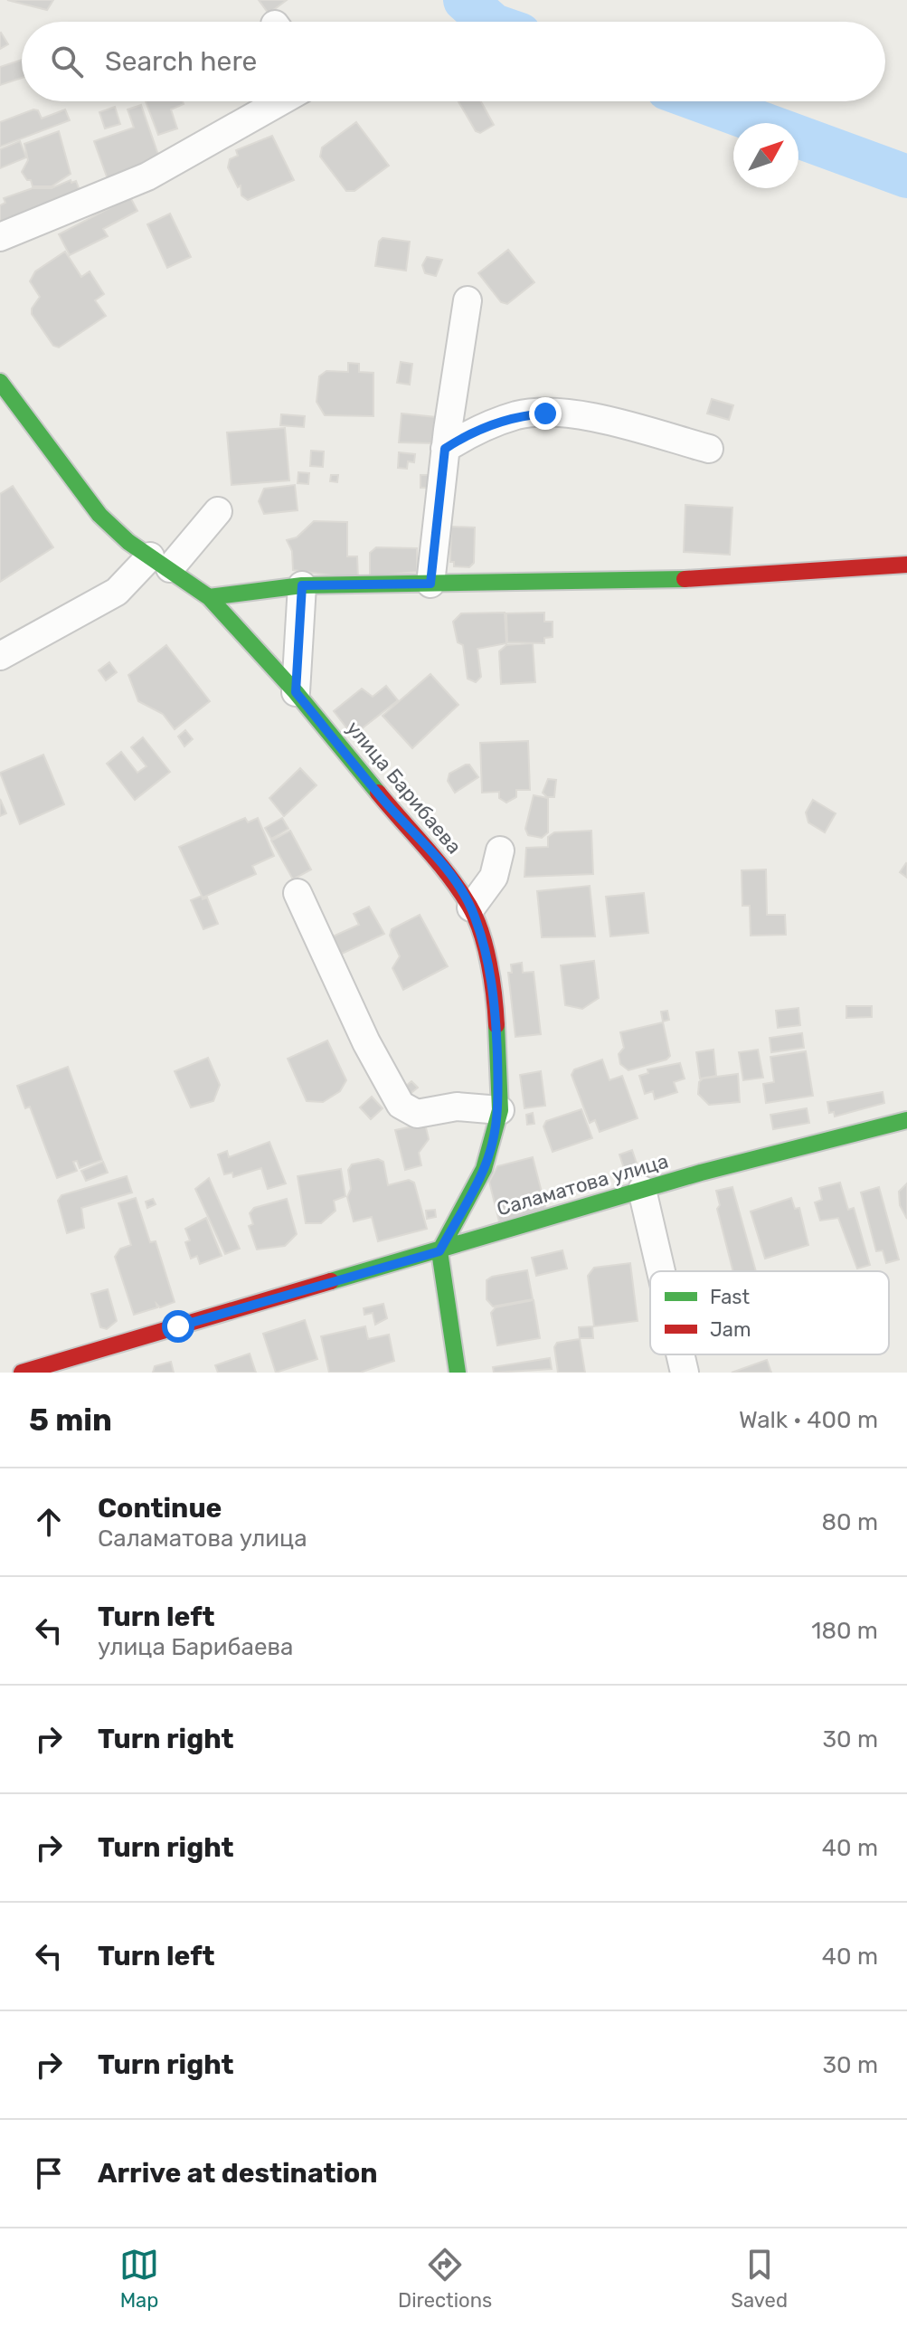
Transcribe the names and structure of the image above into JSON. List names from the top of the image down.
{
  "streets": {
    "street": ["улица Барибаева", "Саламатова улица"]
  },
  "crossings": [
    ["улица Барибаева", "Саламатова улица"]
  ],
  "legend": ["Fast", "Jam"],
  "north": "top right",
  "page": {
    "search": "Search here",
    "heading": ["5 min", "Walk · 400 m"],
    "list": [
      ["Continue", "Саламатова улица", "80 m"],
      ["Turn left", "улица Барибаева", "180 m"],
      ["Turn right", "30 m"],
      ["Turn right", "40 m"],
      ["Turn left", "40 m"],
      ["Turn right", "30 m"],
      "Arrive at destination"
    ],
    "nav": ["Map", "Directions", "Saved"]
  }
}
